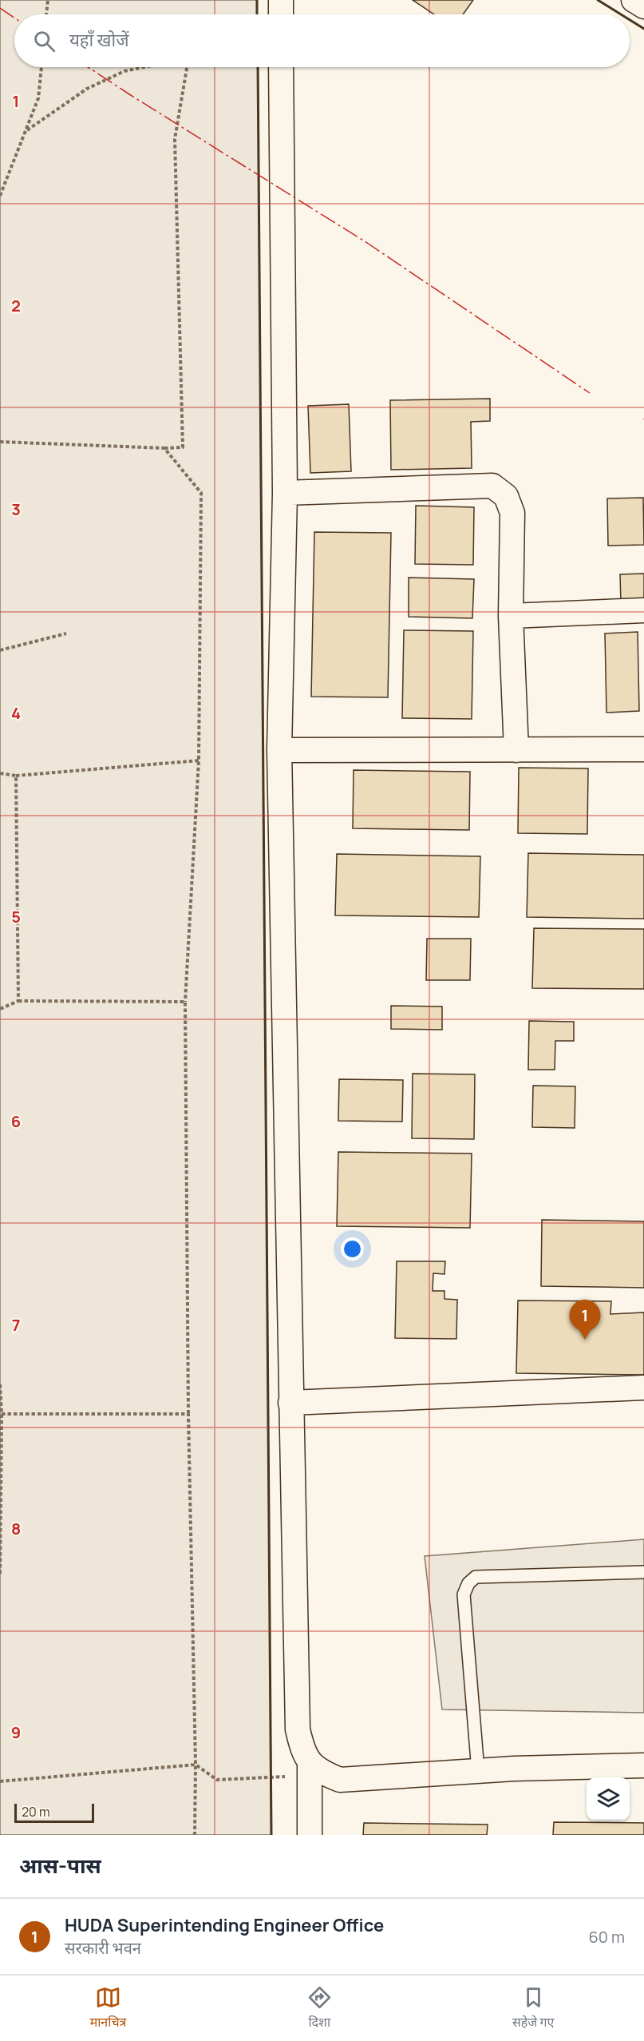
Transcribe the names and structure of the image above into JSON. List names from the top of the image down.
{
  "scale_bar": "20 m",
  "page": {
    "search": "यहाँ खोजें",
    "pins": "1",
    "scale": "20 m",
    "heading": "आस-पास",
    "list": [
      {
        "mark": "1",
        "name": "HUDA Superintending Engineer Office",
        "note": "सरकारी भवन",
        "value": "60 m"
      }
    ],
    "nav": ["मानचित्र", "दिशा", "सहेजे गए"]
  },
  "grid": {
    "rows": [
      "1",
      "2",
      "3",
      "4",
      "5",
      "6",
      "7",
      "8",
      "9"
    ]
  }
}
